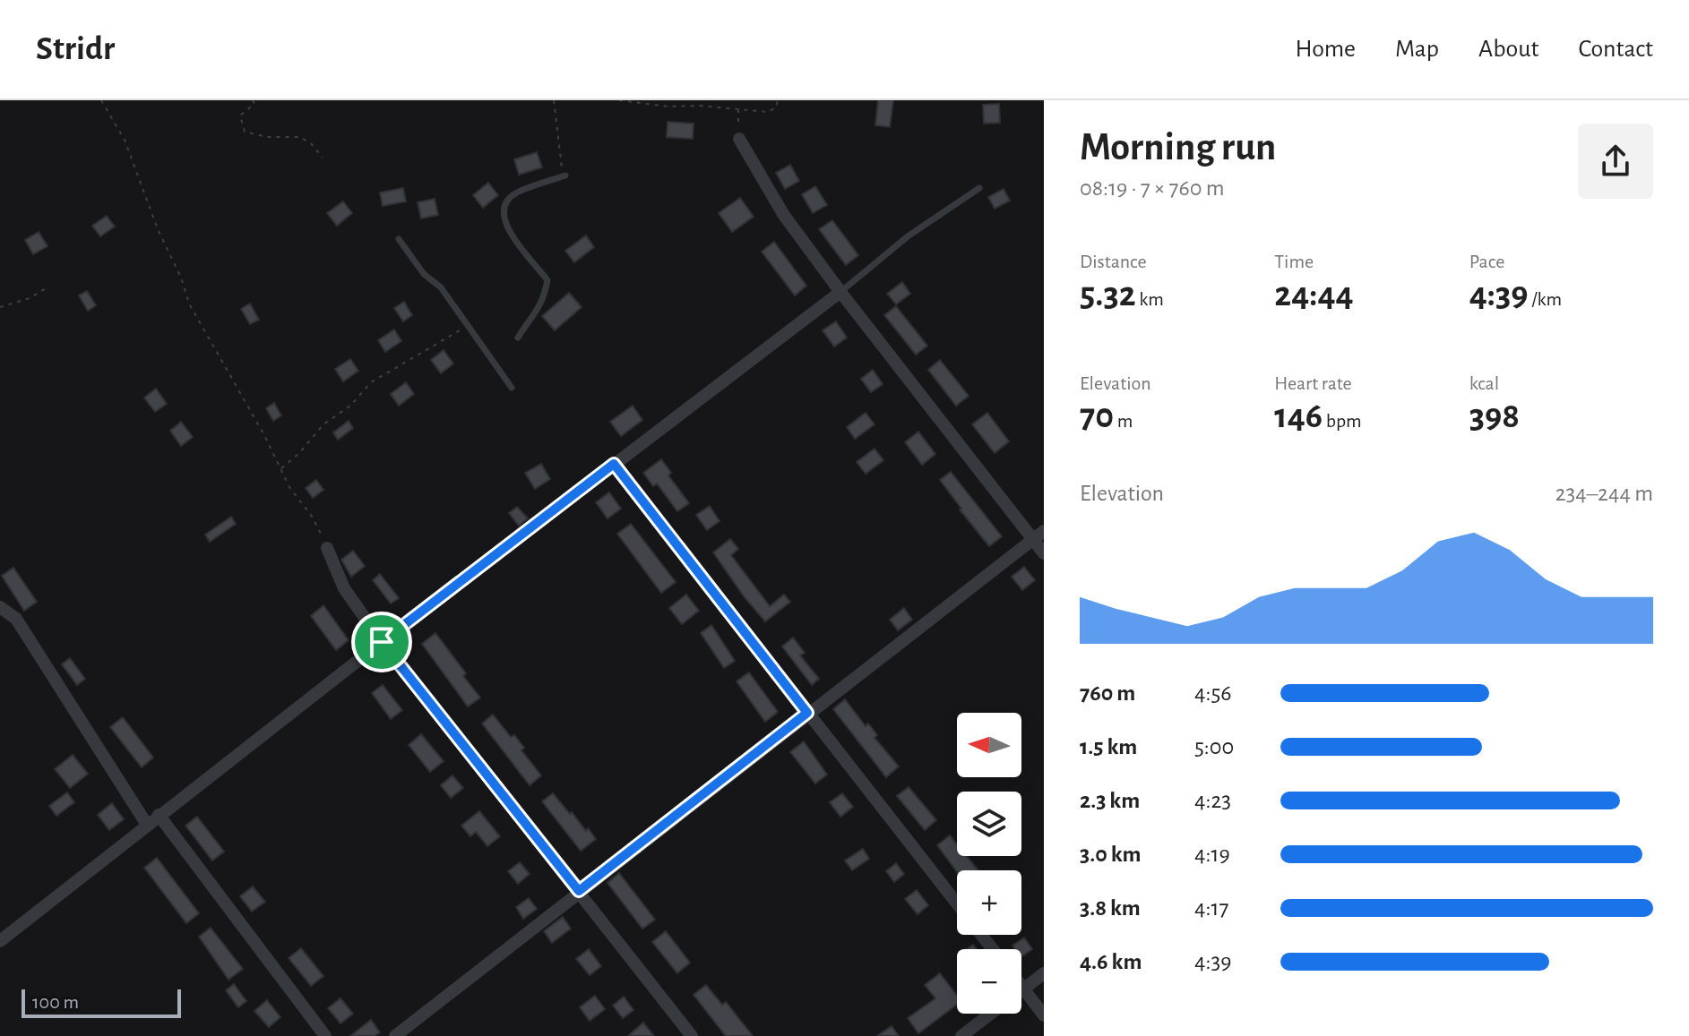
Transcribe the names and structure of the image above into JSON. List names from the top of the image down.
{
  "scale_bar": "100 m",
  "north": "left",
  "page": {
    "header": "Stridr",
    "nav": [
      "Home",
      "Map",
      "About",
      "Contact"
    ],
    "heading": ["Morning run", "08:19 · 7 × 760 m"],
    "stats": [
      ["Distance", "5.32 km"],
      ["Time", "24:44"],
      ["Pace", "4:39 /km"],
      ["Elevation", "70 m"],
      ["Heart rate", "146 bpm"],
      ["kcal", "398"]
    ],
    "chart": ["Elevation", "234–244 m"],
    "list": [
      {
        "name": "760 m",
        "note": "4:56"
      },
      {
        "name": "1.5 km",
        "note": "5:00"
      },
      {
        "name": "2.3 km",
        "note": "4:23"
      },
      {
        "name": "3.0 km",
        "note": "4:19"
      },
      {
        "name": "3.8 km",
        "note": "4:17"
      },
      {
        "name": "4.6 km",
        "note": "4:39"
      }
    ],
    "map_buttons": ["+", "−"],
    "scale": "100 m"
  }
}
